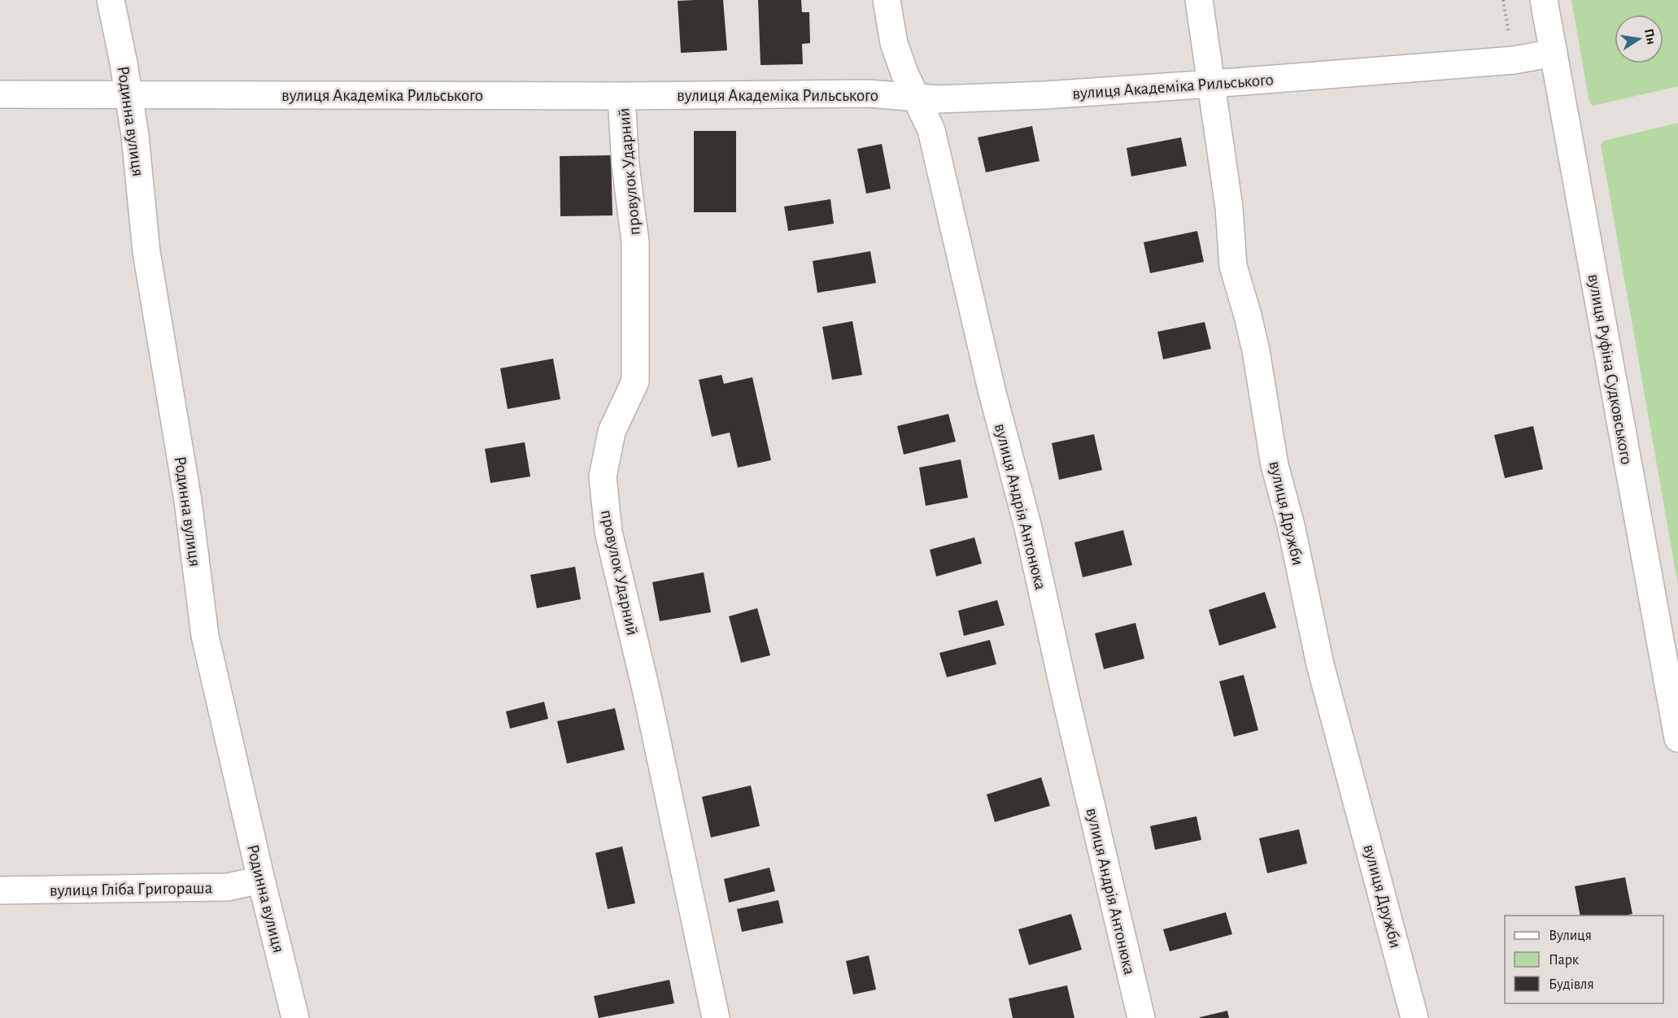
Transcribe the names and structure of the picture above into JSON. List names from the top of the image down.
{
  "streets": {
    "street": [
      "вулиця Академіка Рильського",
      "Родинна вулиця",
      "провулок Ударний",
      "вулиця Руфіна Судковського",
      "вулиця Андрія Антонюка",
      "вулиця Дружби",
      "вулиця Гліба Григораша"
    ]
  },
  "crossings": [
    ["вулиця Академіка Рильського", "Родинна вулиця"],
    ["вулиця Академіка Рильського", "провулок Ударний"],
    ["вулиця Академіка Рильського", "вулиця Руфіна Судковського"],
    ["вулиця Академіка Рильського", "вулиця Андрія Антонюка"],
    ["вулиця Академіка Рильського", "вулиця Дружби"],
    ["Родинна вулиця", "вулиця Гліба Григораша"]
  ],
  "legend": ["Вулиця", "Парк", "Будівля"],
  "north": "right"
}
